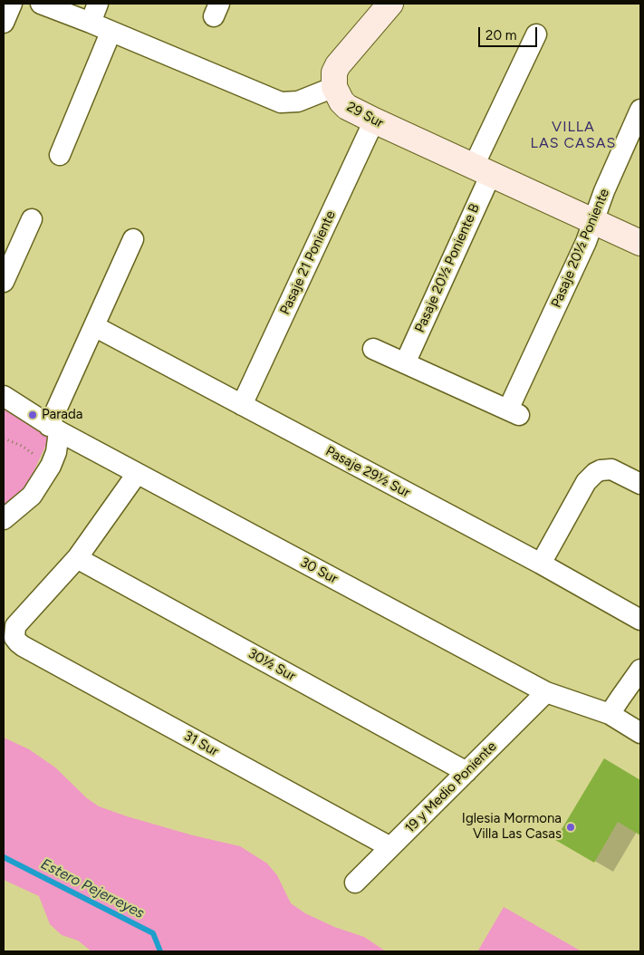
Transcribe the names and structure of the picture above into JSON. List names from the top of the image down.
{
  "streets": {
    "street": [
      "29 Sur",
      "Pasaje 20½ Poniente",
      "Pasaje 21 Poniente",
      "Pasaje 20½ Poniente B",
      "Pasaje 29½ Sur",
      "30 Sur",
      "30½ Sur",
      "31 Sur",
      "19 y Medio Poniente"
    ]
  },
  "crossings": [
    ["29 Sur", "Pasaje 20½ Poniente"],
    ["29 Sur", "Pasaje 21 Poniente"],
    ["29 Sur", "Pasaje 20½ Poniente B"],
    ["Pasaje 20½ Poniente", "Pasaje 20½ Poniente B"],
    ["Pasaje 21 Poniente", "Pasaje 29½ Sur"],
    ["30 Sur", "19 y Medio Poniente"],
    ["30½ Sur", "31 Sur"],
    ["30½ Sur", "19 y Medio Poniente"],
    ["31 Sur", "19 y Medio Poniente"]
  ],
  "districts": ["VILLA LAS CASAS"],
  "water": ["Estero Pejerreyes"],
  "places": ["Parada", "Iglesia Mormona Villa Las Casas"],
  "scale_bar": "20 m"
}
